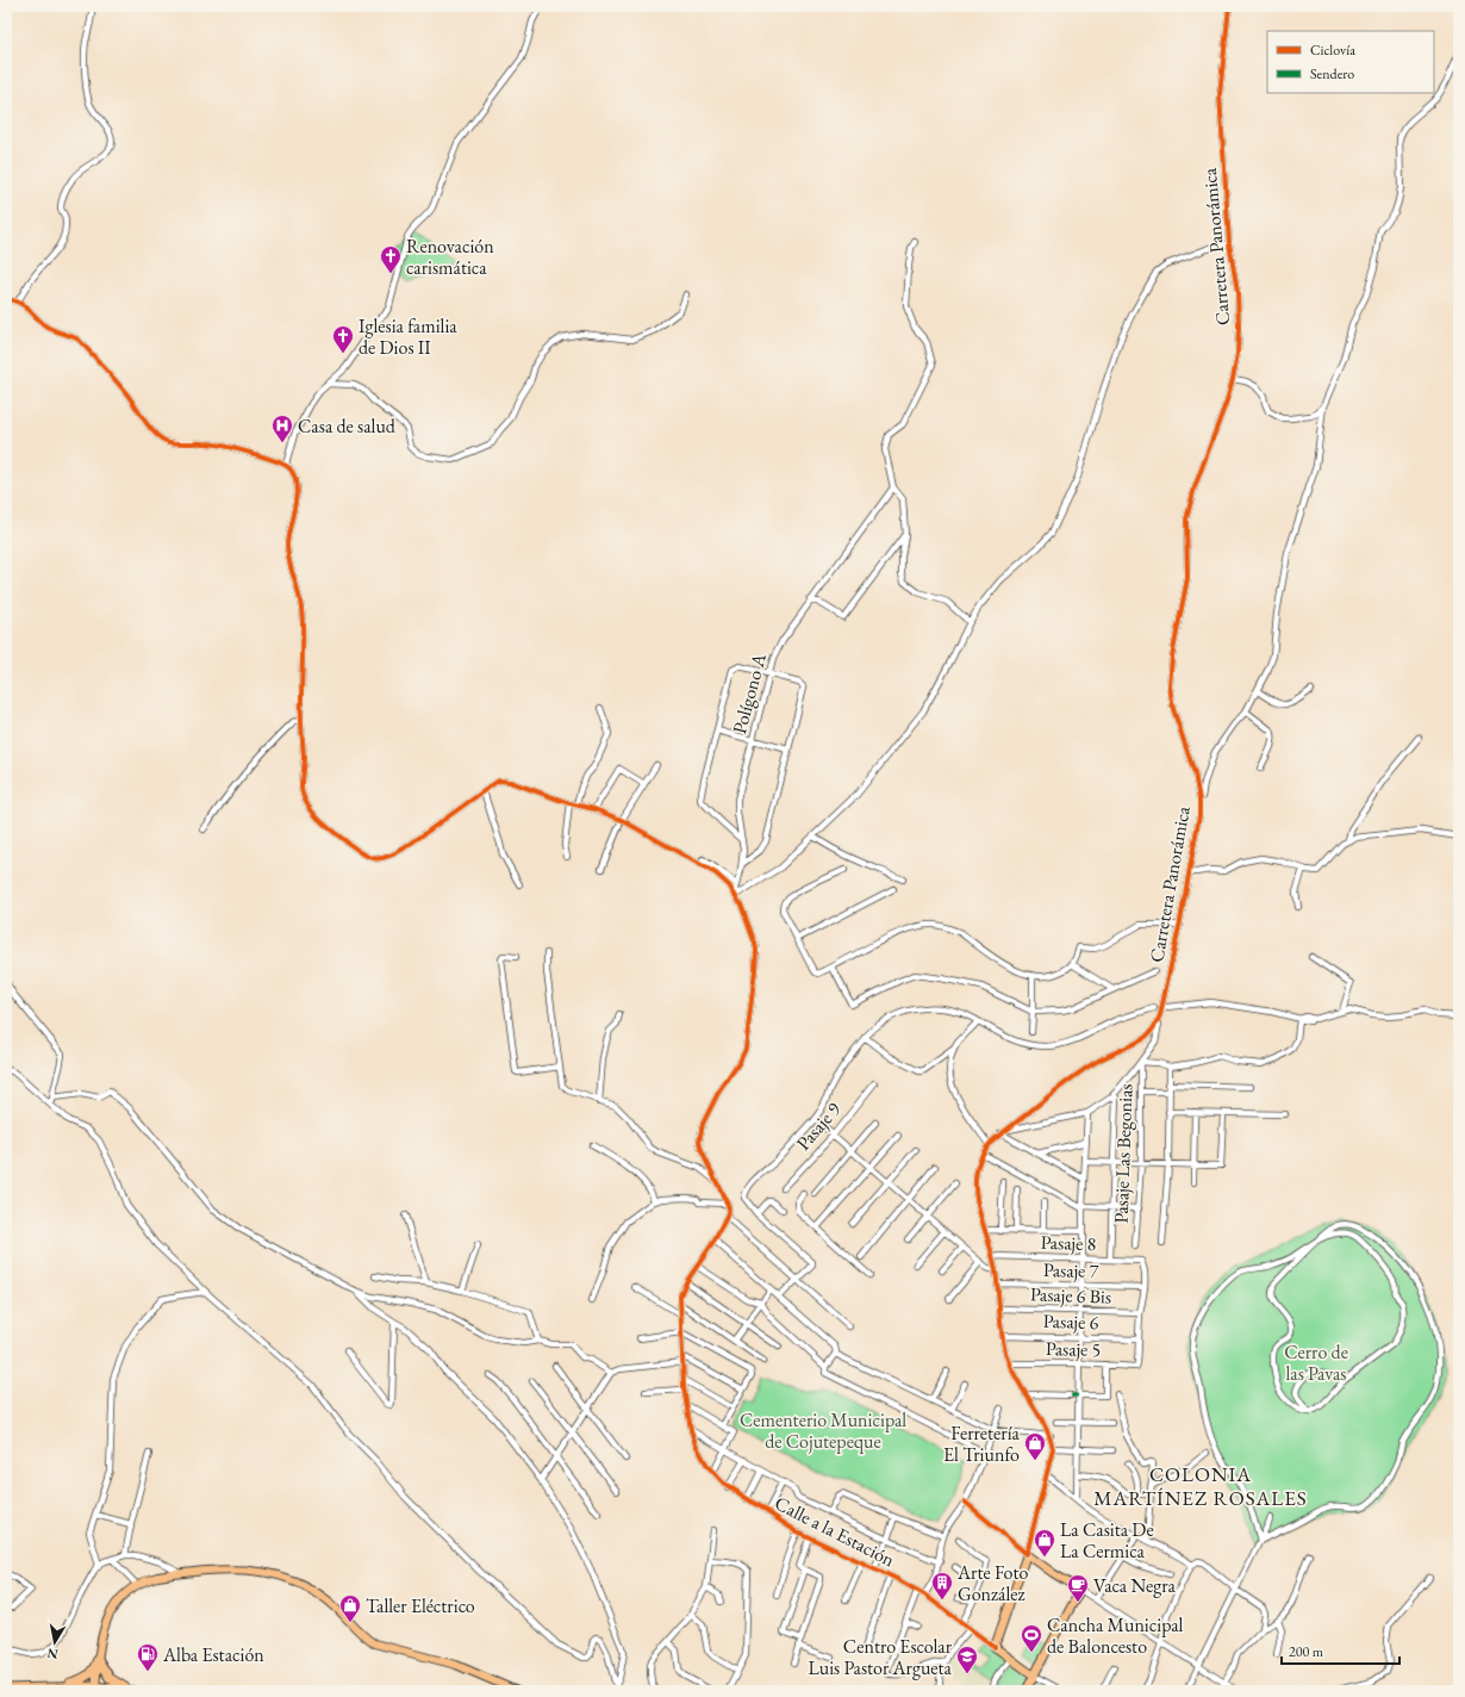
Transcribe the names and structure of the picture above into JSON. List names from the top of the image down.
{
  "streets": {
    "street": [
      "Carretera Panorámica",
      "Polígono A",
      "Pasaje 9",
      "Pasaje Las Begonias",
      "Pasaje 8",
      "Pasaje 7",
      "Pasaje 6 Bis",
      "Pasaje 6",
      "Pasaje 5",
      "Calle a la Estación"
    ]
  },
  "crossings": [
    ["Pasaje 8", "Pasaje 7"],
    ["Pasaje 6", "Pasaje 5"]
  ],
  "districts": ["COLONIA MARTÍNEZ ROSALES"],
  "parks": ["Cerro de las Pavas", "Cementerio Municipal de Cojutepeque"],
  "places": {
    "church": ["Renovación carismática", "Iglesia familia de Dios II"],
    "hospital": ["Casa de salud"],
    "shop": ["Ferretería El Triunfo", "La Casita De La Cermica", "Taller Eléctrico"],
    "building": ["Arte Foto González"],
    "cafe": ["Vaca Negra"],
    "sports": ["Cancha Municipal de Baloncesto"],
    "fuel station": ["Alba Estación"],
    "school or university": ["Centro Escolar Luis Pastor Argueta"]
  },
  "legend": ["Ciclovía", "Sendero"],
  "scale_bar": "200 m",
  "north": "bottom"
}
